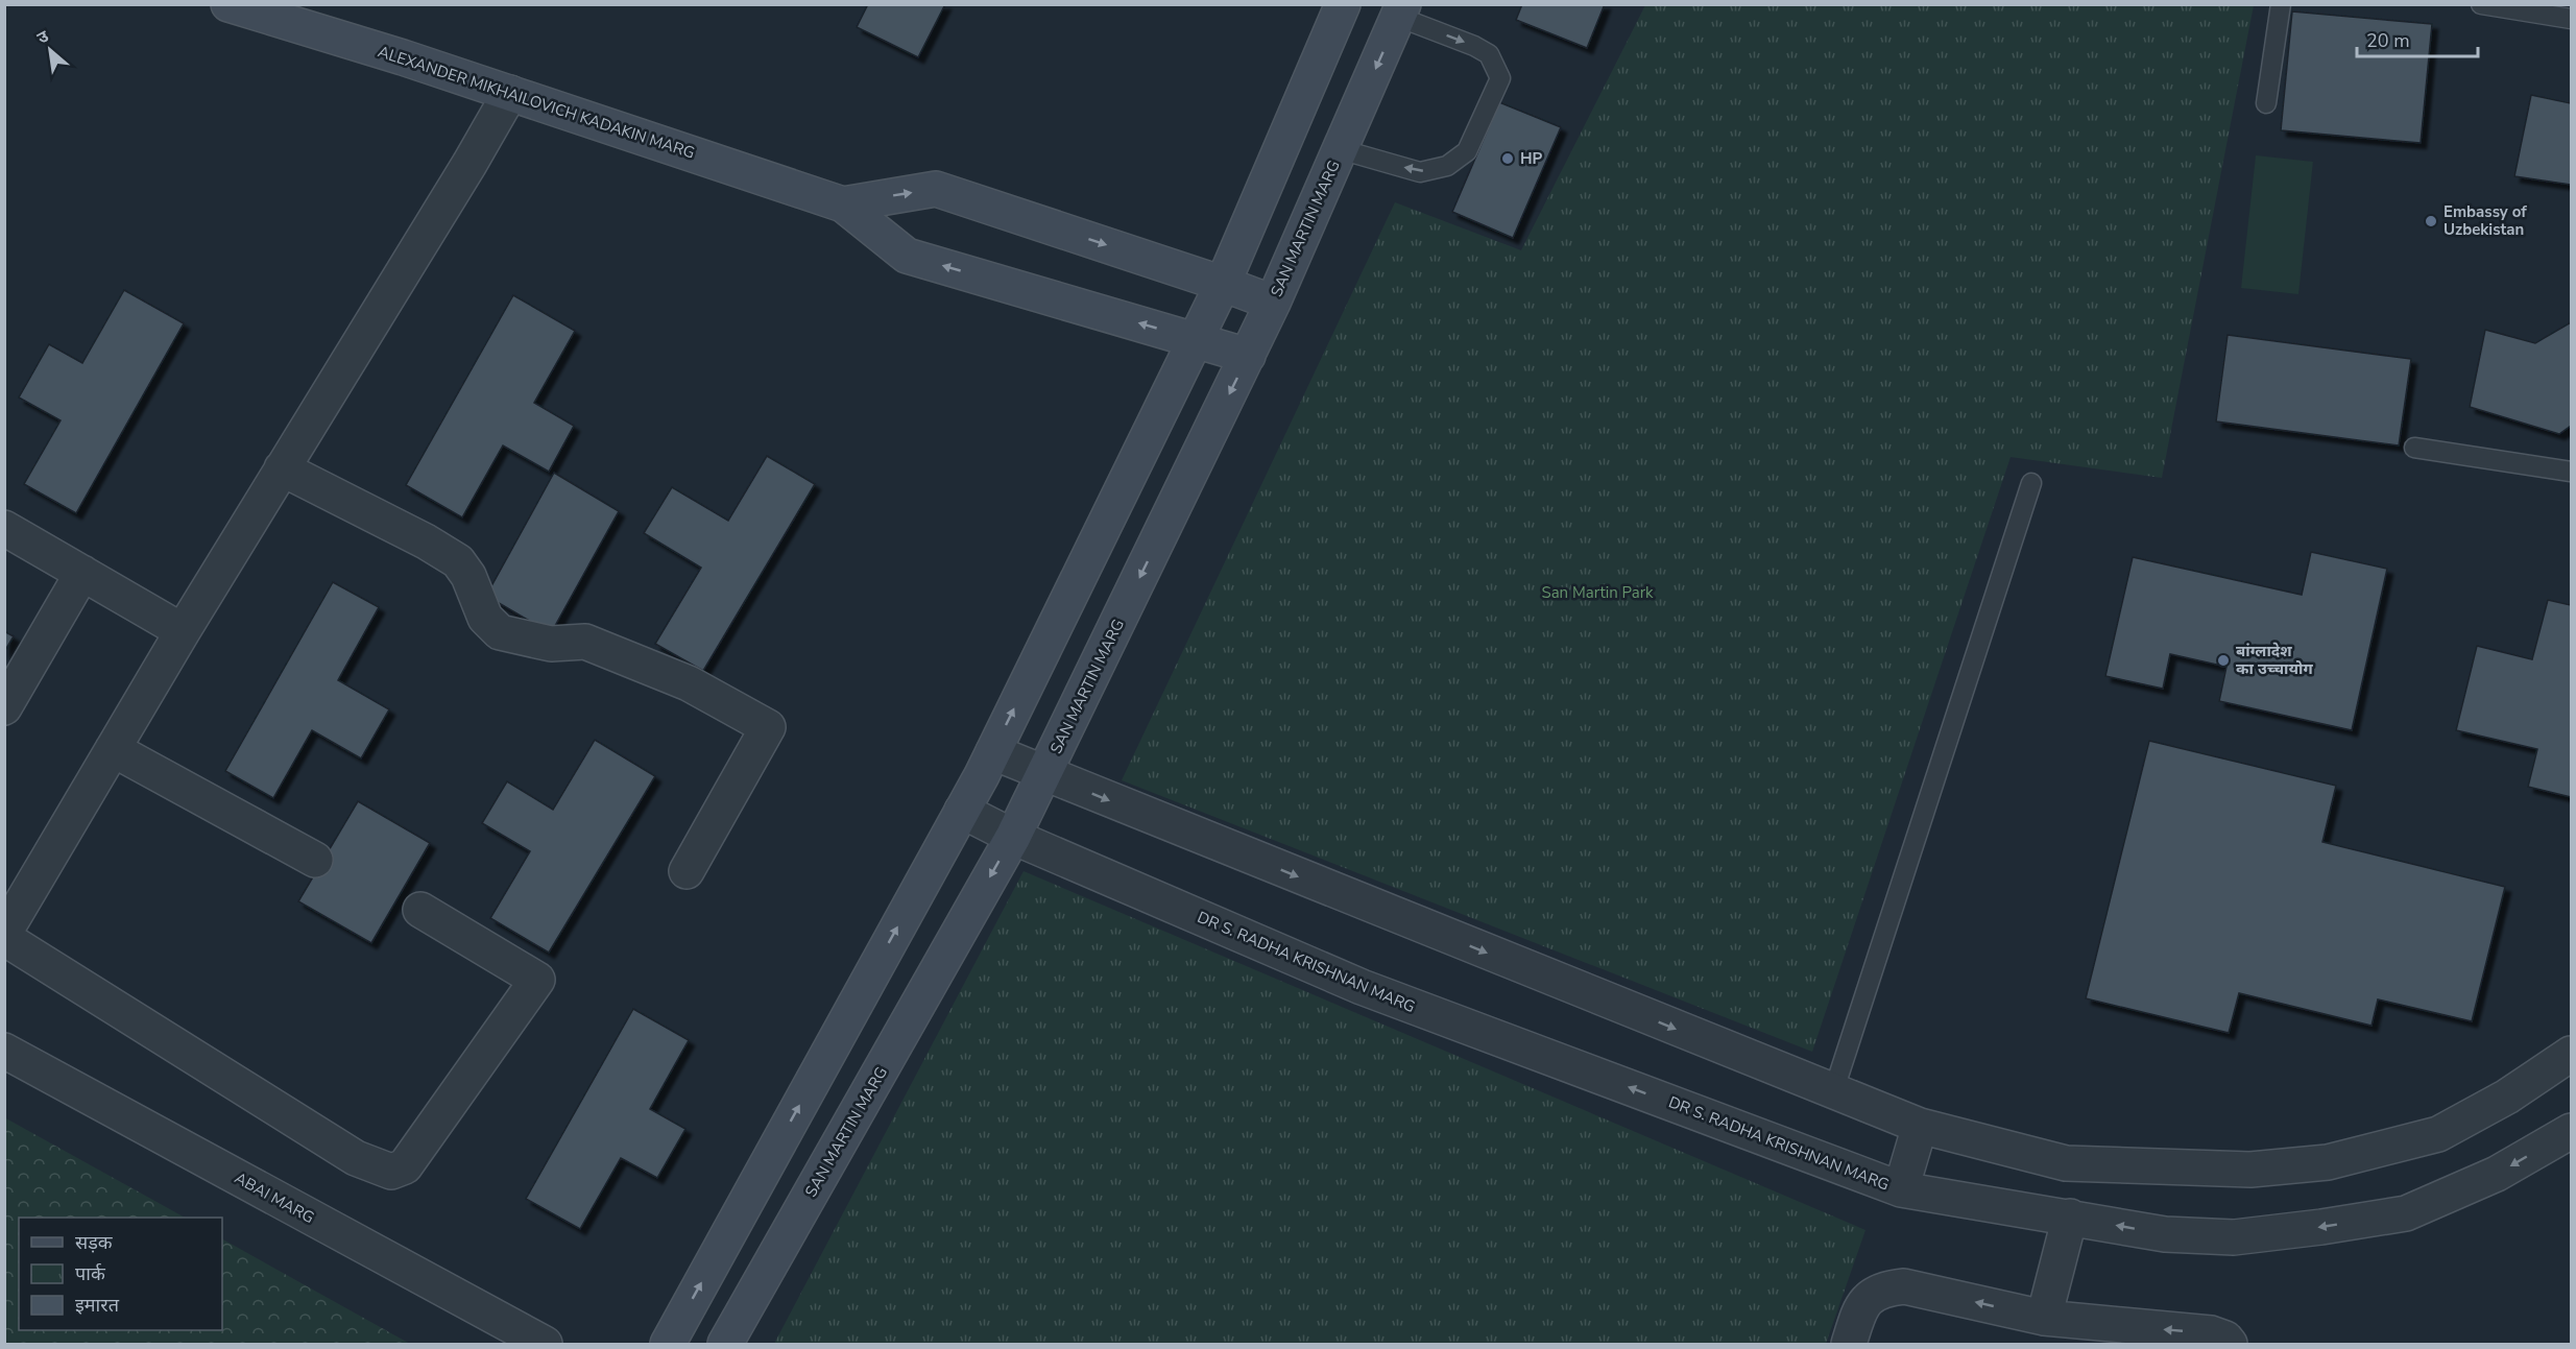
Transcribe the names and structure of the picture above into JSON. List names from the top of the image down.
{
  "streets": {
    "street": [
      "ALEXANDER MIKHAILOVICH KADAKIN MARG",
      "SAN MARTIN MARG",
      "DR S. RADHA KRISHNAN MARG",
      "ABAI MARG"
    ]
  },
  "crossings": [
    ["SAN MARTIN MARG", "DR S. RADHA KRISHNAN MARG"]
  ],
  "parks": ["San Martin Park"],
  "places": ["HP", "Embassy of Uzbekistan", "बांग्लादेश का उच्चायोग"],
  "legend": ["सड़क", "पार्क", "इमारत"],
  "scale_bar": "20 m",
  "north": "top left"
}
